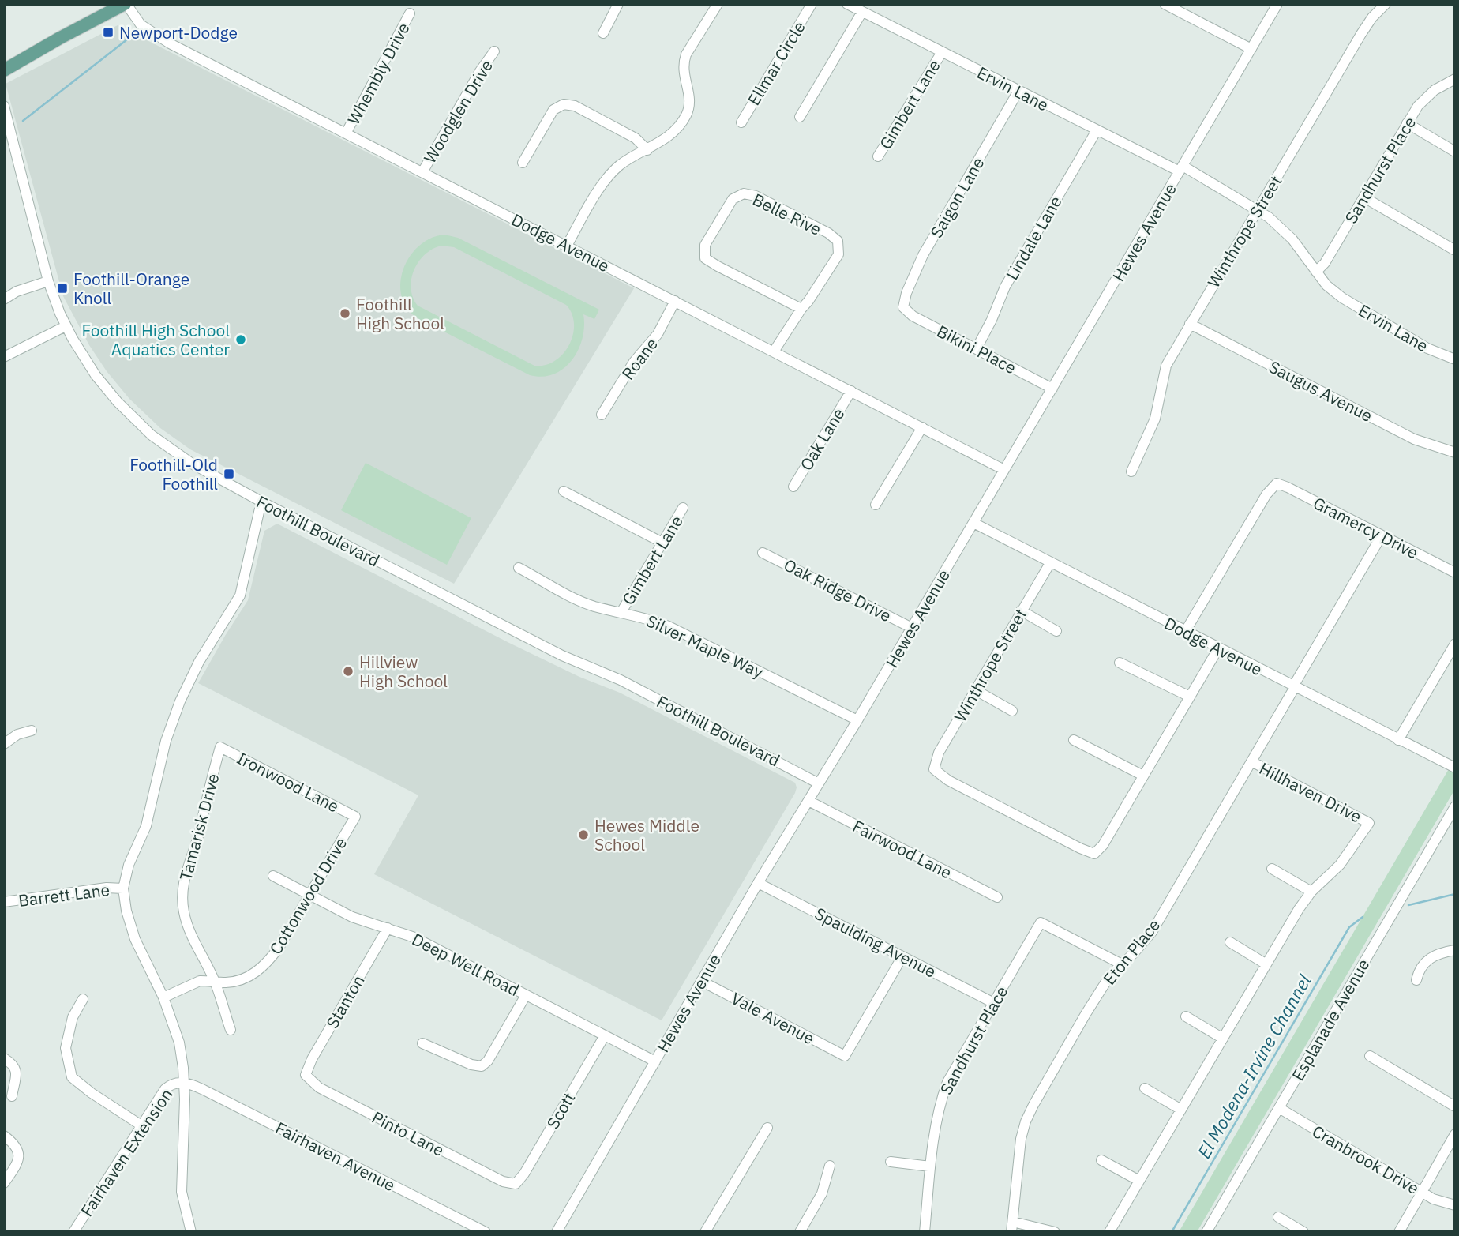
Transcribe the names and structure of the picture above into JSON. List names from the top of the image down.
{
  "streets": {
    "street": [
      "Ellmar Circle",
      "Whembly Drive",
      "Ervin Lane",
      "Gimbert Lane",
      "Woodglen Drive",
      "Sandhurst Place",
      "Saigon Lane",
      "Belle Rive",
      "Winthrope Street",
      "Hewes Avenue",
      "Lindale Lane",
      "Dodge Avenue",
      "Bikini Place",
      "Roane",
      "Saugus Avenue",
      "Oak Lane",
      "Gramercy Drive",
      "Foothill Boulevard",
      "Oak Ridge Drive",
      "Silver Maple Way",
      "Ironwood Lane",
      "Hillhaven Drive",
      "Tamarisk Drive",
      "Fairwood Lane",
      "Barrett Lane",
      "Cottonwood Drive",
      "Spaulding Avenue",
      "Eton Place",
      "Deep Well Road",
      "Stanton",
      "Vale Avenue",
      "Esplanade Avenue",
      "Scott",
      "Pinto Lane",
      "Fairhaven Extension",
      "Fairhaven Avenue",
      "Cranbrook Drive"
    ]
  },
  "crossings": [
    ["Whembly Drive", "Dodge Avenue"],
    ["Ervin Lane", "Gimbert Lane"],
    ["Ervin Lane", "Sandhurst Place"],
    ["Ervin Lane", "Saigon Lane"],
    ["Ervin Lane", "Winthrope Street"],
    ["Ervin Lane", "Hewes Avenue"],
    ["Ervin Lane", "Lindale Lane"],
    ["Gimbert Lane", "Silver Maple Way"],
    ["Woodglen Drive", "Dodge Avenue"],
    ["Sandhurst Place", "Spaulding Avenue"],
    ["Sandhurst Place", "Eton Place"],
    ["Saigon Lane", "Bikini Place"],
    ["Belle Rive", "Dodge Avenue"],
    ["Winthrope Street", "Dodge Avenue"],
    ["Winthrope Street", "Saugus Avenue"],
    ["Hewes Avenue", "Dodge Avenue"],
    ["Hewes Avenue", "Bikini Place"],
    ["Hewes Avenue", "Foothill Boulevard"],
    ["Hewes Avenue", "Oak Ridge Drive"],
    ["Hewes Avenue", "Silver Maple Way"],
    ["Hewes Avenue", "Fairwood Lane"],
    ["Hewes Avenue", "Spaulding Avenue"],
    ["Hewes Avenue", "Deep Well Road"],
    ["Hewes Avenue", "Vale Avenue"],
    ["Lindale Lane", "Bikini Place"],
    ["Dodge Avenue", "Roane"],
    ["Dodge Avenue", "Oak Lane"],
    ["Dodge Avenue", "Gramercy Drive"],
    ["Dodge Avenue", "Eton Place"],
    ["Gramercy Drive", "Eton Place"],
    ["Ironwood Lane", "Tamarisk Drive"],
    ["Ironwood Lane", "Cottonwood Drive"],
    ["Hillhaven Drive", "Eton Place"],
    ["Tamarisk Drive", "Cottonwood Drive"],
    ["Cottonwood Drive", "Deep Well Road"],
    ["Spaulding Avenue", "Vale Avenue"],
    ["Deep Well Road", "Stanton"],
    ["Deep Well Road", "Scott"],
    ["Stanton", "Pinto Lane"],
    ["Esplanade Avenue", "Cranbrook Drive"],
    ["Scott", "Pinto Lane"],
    ["Fairhaven Extension", "Fairhaven Avenue"]
  ],
  "water": ["El Modena-Irvine Channel"],
  "places": {
    "transit": ["Newport-Dodge", "Foothill-Orange Knoll", "Foothill-Old Foothill"],
    "other": [
      "Foothill High School",
      "Foothill High School Aquatics Center",
      "Hillview High School",
      "Hewes Middle School"
    ]
  }
}
